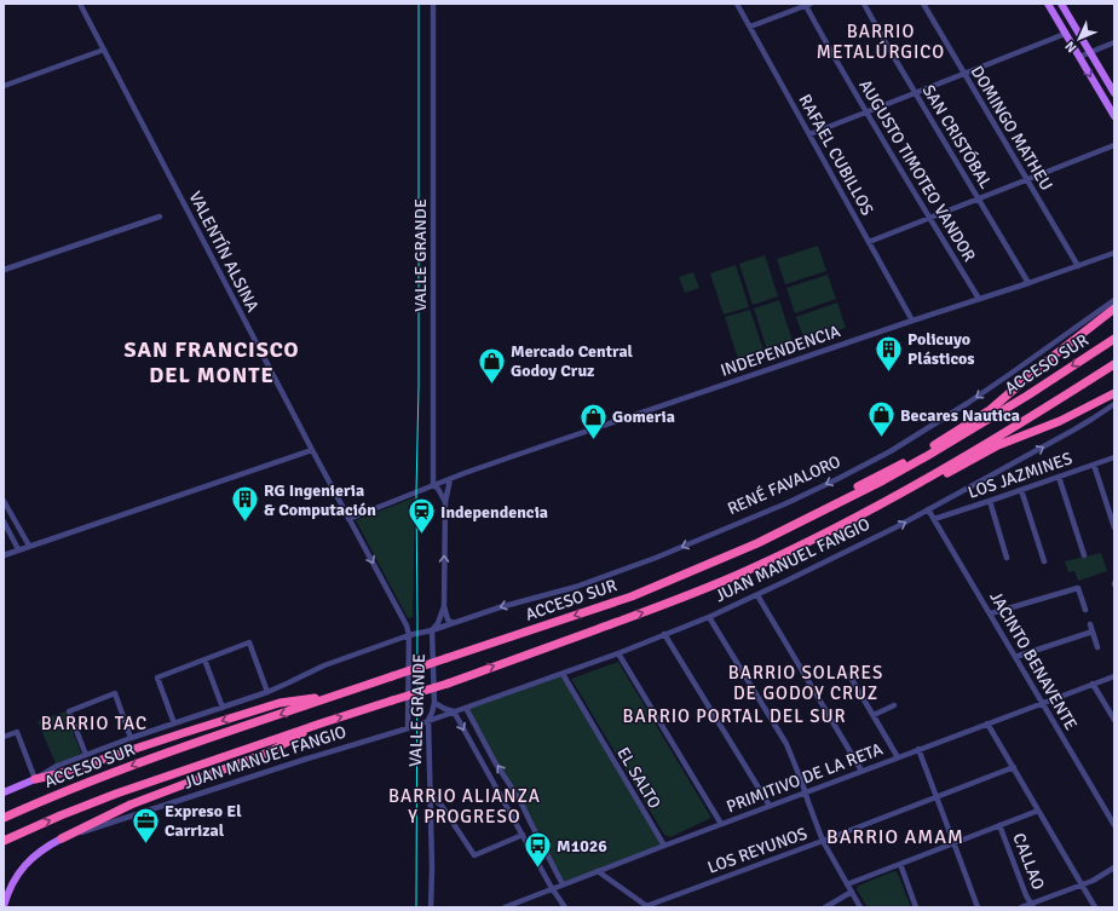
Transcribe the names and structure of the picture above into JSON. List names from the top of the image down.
{
  "streets": {
    "highway": ["ACCESO SUR"],
    "main road": ["JUAN MANUEL FANGIO"],
    "street": [
      "DOMINGO MATHEU",
      "SAN CRISTÓBAL",
      "RAFAEL CUBILLOS",
      "AUGUSTO TIMOTEO VANDOR",
      "VALENTÍN ALSINA",
      "VALLE GRANDE",
      "INDEPENDENCIA",
      "LOS JAZMINES",
      "RENÉ FAVALORO",
      "JACINTO BENAVENTE",
      "EL SALTO",
      "PRIMITIVO DE LA RETA",
      "LOS REYUNOS",
      "CALLAO"
    ]
  },
  "crossings": [
    ["DOMINGO MATHEU", "INDEPENDENCIA"],
    ["SAN CRISTÓBAL", "INDEPENDENCIA"],
    ["RAFAEL CUBILLOS", "INDEPENDENCIA"],
    ["AUGUSTO TIMOTEO VANDOR", "INDEPENDENCIA"],
    ["VALENTÍN ALSINA", "INDEPENDENCIA"],
    ["VALENTÍN ALSINA", "RENÉ FAVALORO"],
    ["VALENTÍN ALSINA", "JUAN MANUEL FANGIO"],
    ["VALLE GRANDE", "INDEPENDENCIA"],
    ["VALLE GRANDE", "RENÉ FAVALORO"],
    ["VALLE GRANDE", "JUAN MANUEL FANGIO"],
    ["LOS JAZMINES", "JACINTO BENAVENTE"],
    ["JUAN MANUEL FANGIO", "JACINTO BENAVENTE"],
    ["JUAN MANUEL FANGIO", "EL SALTO"],
    ["JACINTO BENAVENTE", "PRIMITIVO DE LA RETA"],
    ["EL SALTO", "PRIMITIVO DE LA RETA"]
  ],
  "one_way": ["RENÉ FAVALORO"],
  "districts": [
    "BARRIO METALÚRGICO",
    "SAN FRANCISCO DEL MONTE",
    "BARRIO SOLARES DE GODOY CRUZ",
    "BARRIO PORTAL DEL SUR",
    "BARRIO TAC",
    "BARRIO ALIANZA Y PROGRESO",
    "BARRIO AMAM"
  ],
  "places": {
    "building": ["Policuyo Plásticos", "RG Ingenieria & Computación"],
    "shop": ["Mercado Central Godoy Cruz", "Becares Nautica", "Gomeria"],
    "station": ["Independencia"],
    "office": ["Expreso El Carrizal"],
    "bus stop": ["M1026"]
  },
  "north": "bottom left"
}
